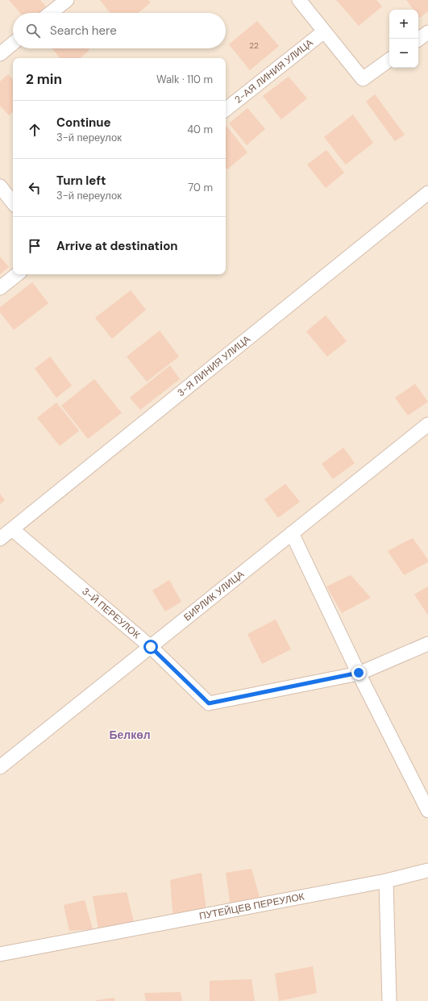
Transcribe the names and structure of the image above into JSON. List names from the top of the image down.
{
  "streets": {
    "street": [
      "2-АЯ ЛИНИЯ УЛИЦА",
      "3-Я ЛИНИЯ УЛИЦА",
      "БИРЛИК УЛИЦА",
      "3-Й ПЕРЕУЛОК",
      "ПУТЕЙЦЕВ ПЕРЕУЛОК"
    ]
  },
  "crossings": [
    ["3-Я ЛИНИЯ УЛИЦА", "3-Й ПЕРЕУЛОК"],
    ["БИРЛИК УЛИЦА", "3-Й ПЕРЕУЛОК"]
  ],
  "districts": ["Белкөл"],
  "house_numbers": ["22"],
  "page": {
    "map_buttons": ["+", "−"],
    "search": "Search here",
    "heading": ["2 min", "Walk · 110 m"],
    "list": [
      ["Continue", "3-й переулок", "40 m"],
      ["Turn left", "3-й переулок", "70 m"],
      "Arrive at destination"
    ]
  }
}
